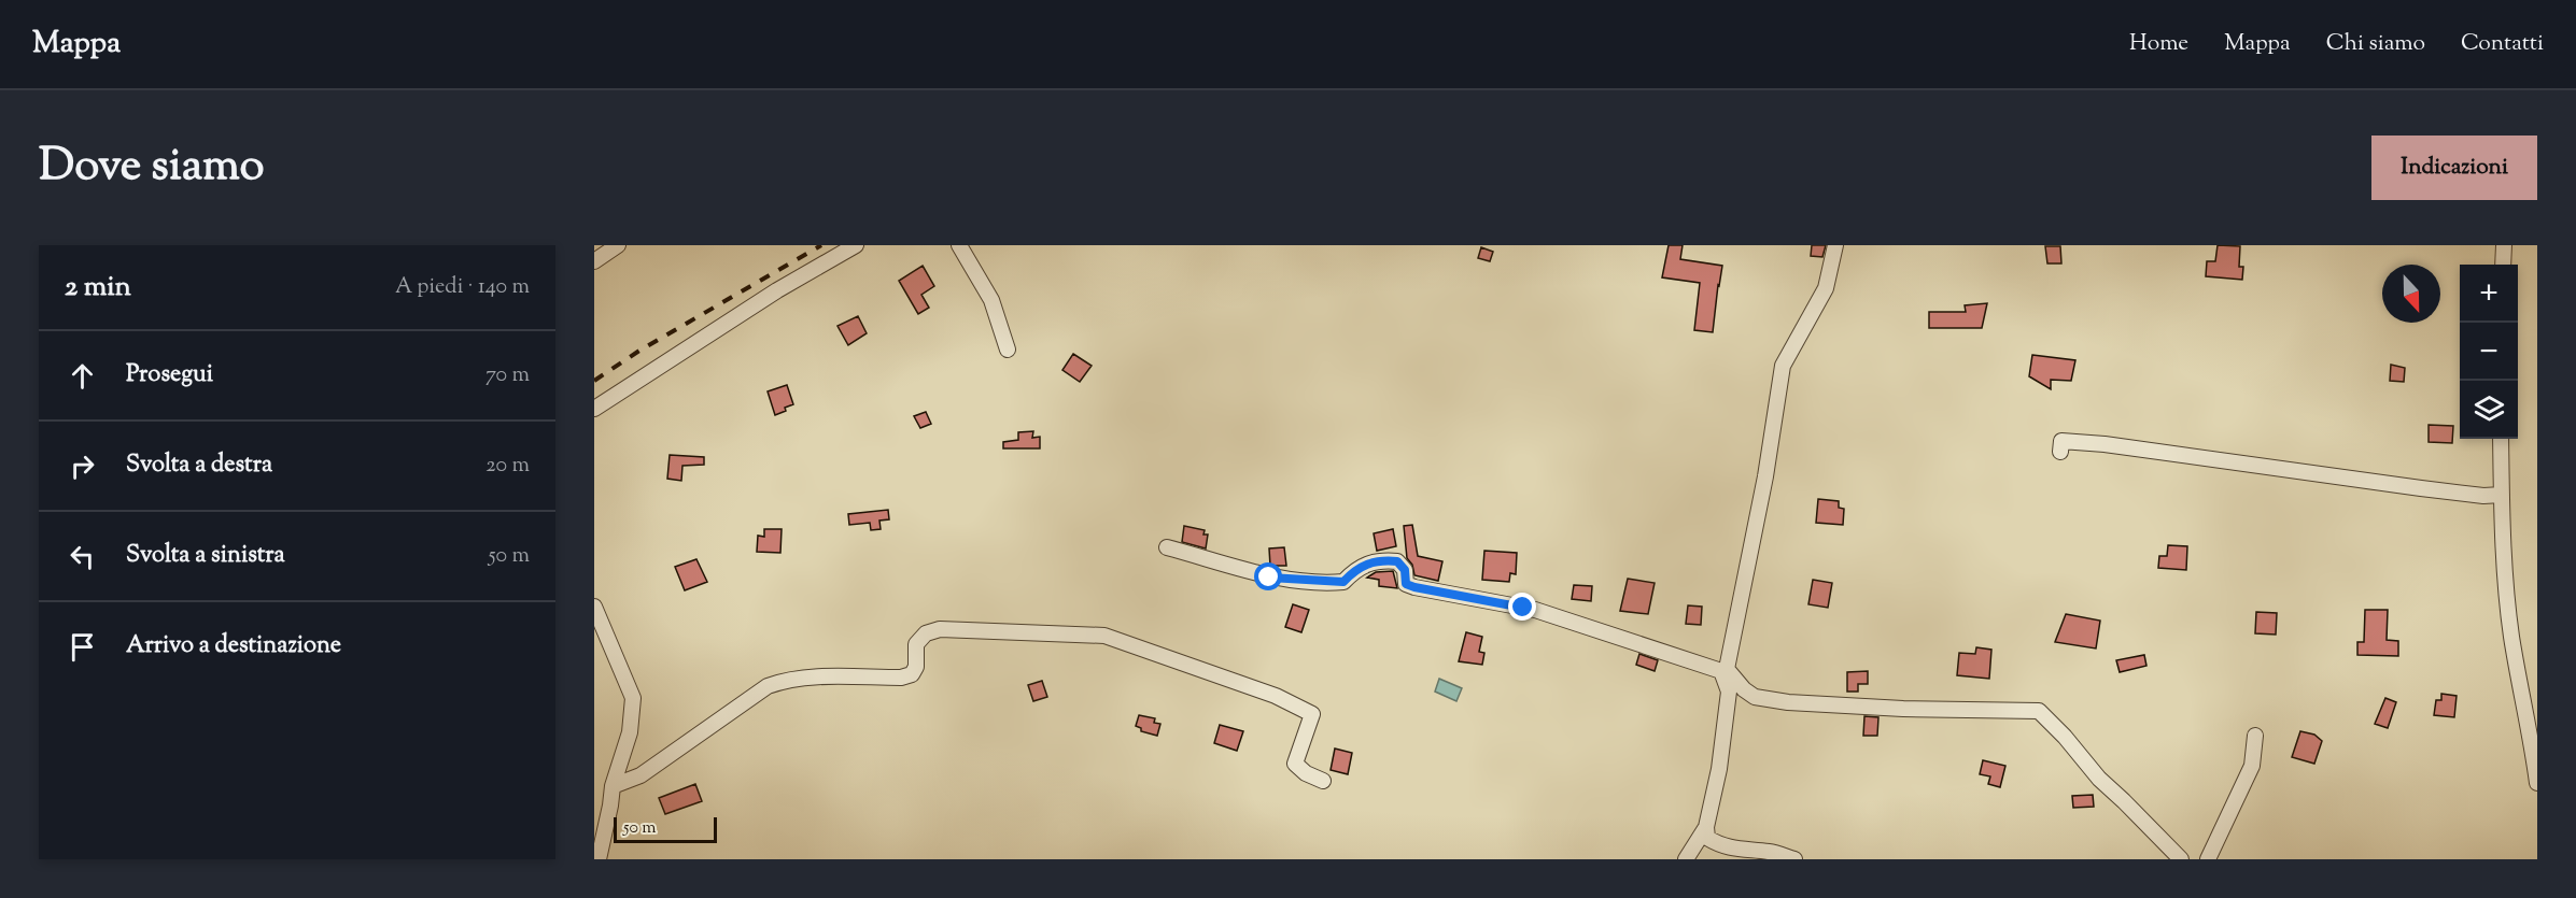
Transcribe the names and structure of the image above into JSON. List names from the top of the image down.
{
  "scale_bar": "50 m",
  "north": "bottom",
  "page": {
    "header": "Mappa",
    "nav": [
      "Home",
      "Mappa",
      "Chi siamo",
      "Contatti"
    ],
    "title": "Dove siamo",
    "buttons": "Indicazioni",
    "heading": ["2 min", "A piedi · 140 m"],
    "map_buttons": ["+", "−"],
    "list": [
      ["Prosegui", "70 m"],
      ["Svolta a destra", "20 m"],
      ["Svolta a sinistra", "50 m"],
      "Arrivo a destinazione"
    ],
    "scale": "50 m"
  }
}
